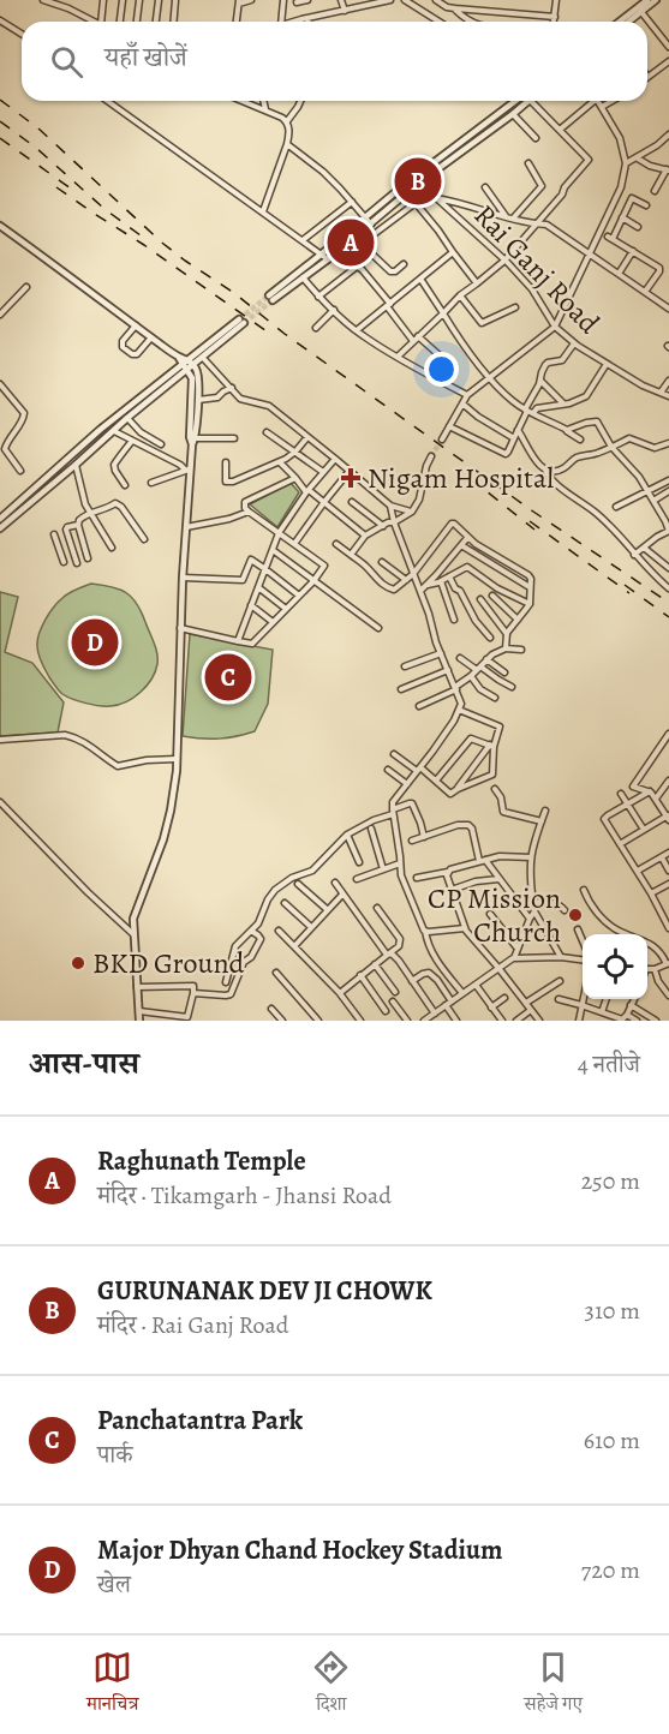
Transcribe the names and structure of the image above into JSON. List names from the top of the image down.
{
  "streets": {
    "street": ["Rai Ganj Road"]
  },
  "places": {
    "health": ["Nigam Hospital"],
    "other": ["CP Mission Church", "BKD Ground"]
  },
  "page": {
    "search": "यहाँ खोजें",
    "pins": [
      "B",
      "A",
      "D",
      "C"
    ],
    "heading": ["आस-पास", "4 नतीजे"],
    "list": [
      {
        "mark": "A",
        "name": "Raghunath Temple",
        "note": "मंदिर · Tikamgarh - Jhansi Road",
        "value": "250 m"
      },
      {
        "mark": "B",
        "name": "GURUNANAK DEV JI CHOWK",
        "note": "मंदिर · Rai Ganj Road",
        "value": "310 m"
      },
      {
        "mark": "C",
        "name": "Panchatantra Park",
        "note": "पार्क",
        "value": "610 m"
      },
      {
        "mark": "D",
        "name": "Major Dhyan Chand Hockey Stadium",
        "note": "खेल",
        "value": "720 m"
      }
    ],
    "nav": ["मानचित्र", "दिशा", "सहेजे गए"]
  }
}
